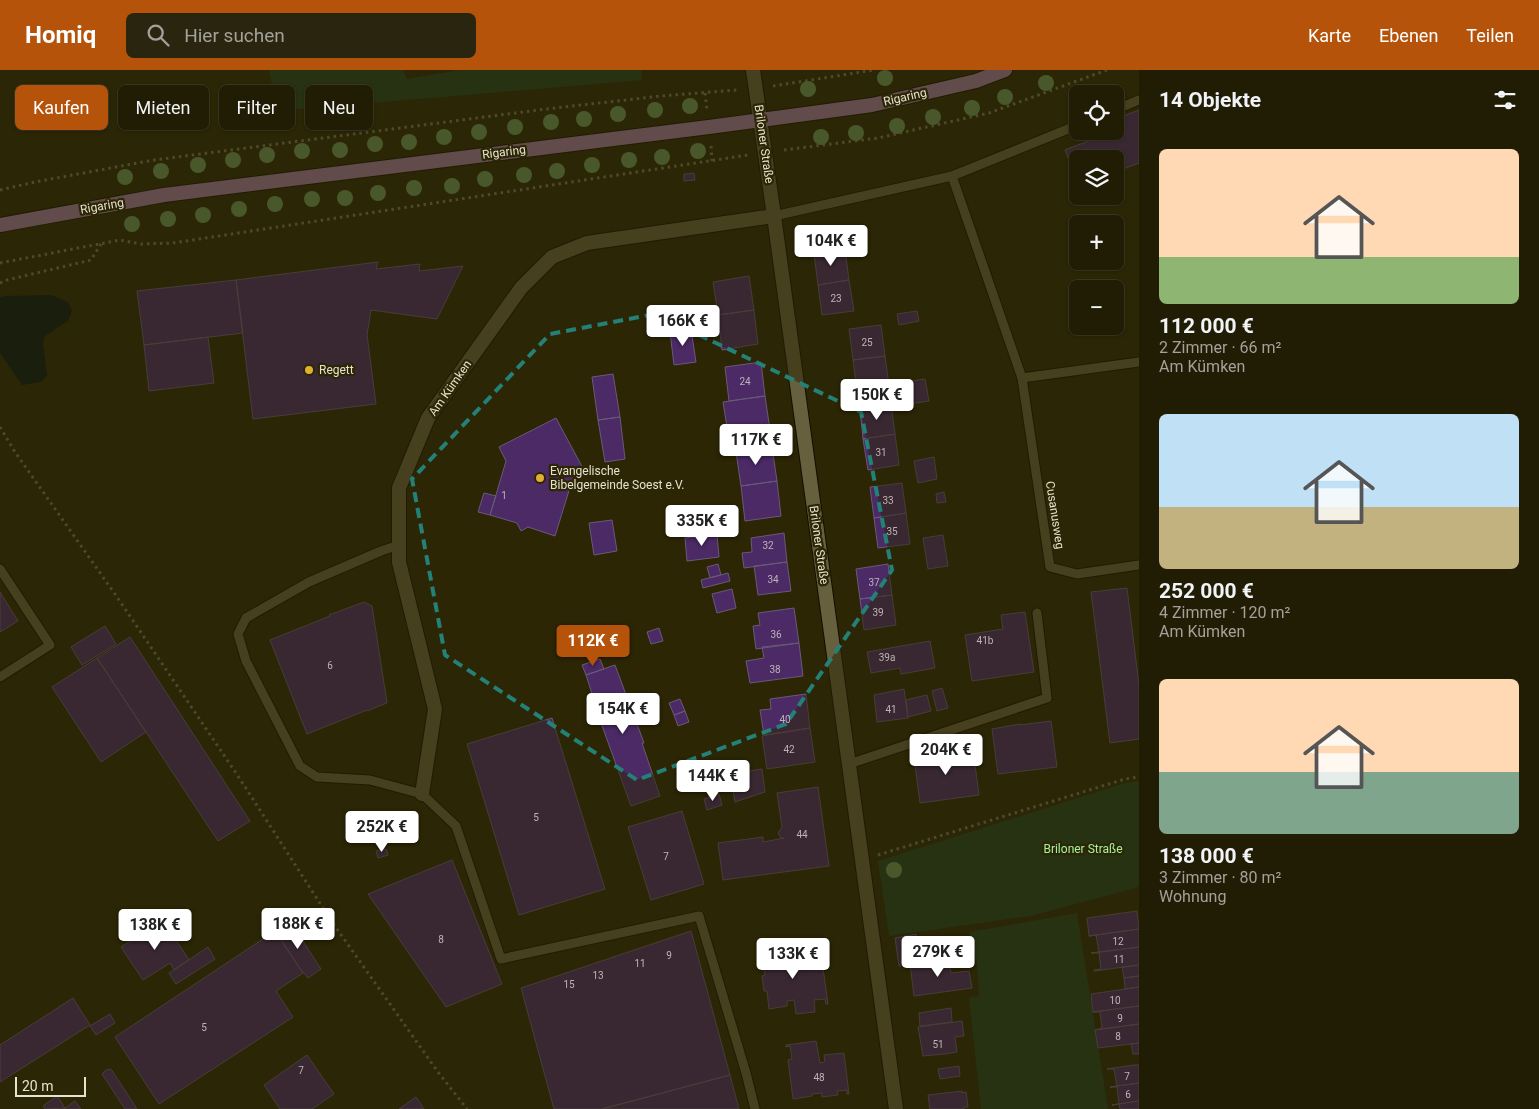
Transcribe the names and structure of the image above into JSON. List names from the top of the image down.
{
  "streets": {
    "main road": ["Rigaring"],
    "street": ["Briloner Straße", "Am Kümken"],
    "lane": ["Cusanusweg"]
  },
  "crossings": [
    ["Rigaring", "Briloner Straße"],
    ["Briloner Straße", "Am Kümken"]
  ],
  "parks": ["Briloner Straße"],
  "places": ["Regett", "Evangelische Bibelgemeinde Soest e.V."],
  "house_numbers": [
    "23",
    "25",
    "24",
    "31",
    "1",
    "33",
    "35",
    "32",
    "34",
    "37",
    "39",
    "36",
    "41b",
    "39a",
    "6",
    "38",
    "41",
    "40",
    "42",
    "5",
    "44",
    "7",
    "8",
    "12",
    "9",
    "11",
    "11",
    "13",
    "15",
    "10",
    "9",
    "5",
    "8",
    "51",
    "7",
    "7",
    "48",
    "6"
  ],
  "scale_bar": "20 m",
  "page": {
    "header": "Homiq",
    "search": "Hier suchen",
    "nav": ["Karte", "Ebenen", "Teilen"],
    "heading": "14 Objekte",
    "map_buttons": ["+", "−"],
    "chip": [
      "Kaufen",
      "Mieten",
      "Filter",
      "Neu"
    ],
    "list": [
      {
        "name": "112 000 €",
        "note": "2 Zimmer · 66 m² · Am Kümken"
      },
      {
        "name": "252 000 €",
        "note": "4 Zimmer · 120 m² · Am Kümken"
      },
      {
        "name": "138 000 €",
        "note": "3 Zimmer · 80 m² · Wohnung"
      }
    ],
    "price": [
      "104K €",
      "166K €",
      "150K €",
      "117K €",
      "335K €",
      "112K €",
      "154K €",
      "204K €",
      "144K €",
      "252K €",
      "188K €",
      "138K €",
      "279K €",
      "133K €"
    ],
    "scale": "20 m"
  }
}
